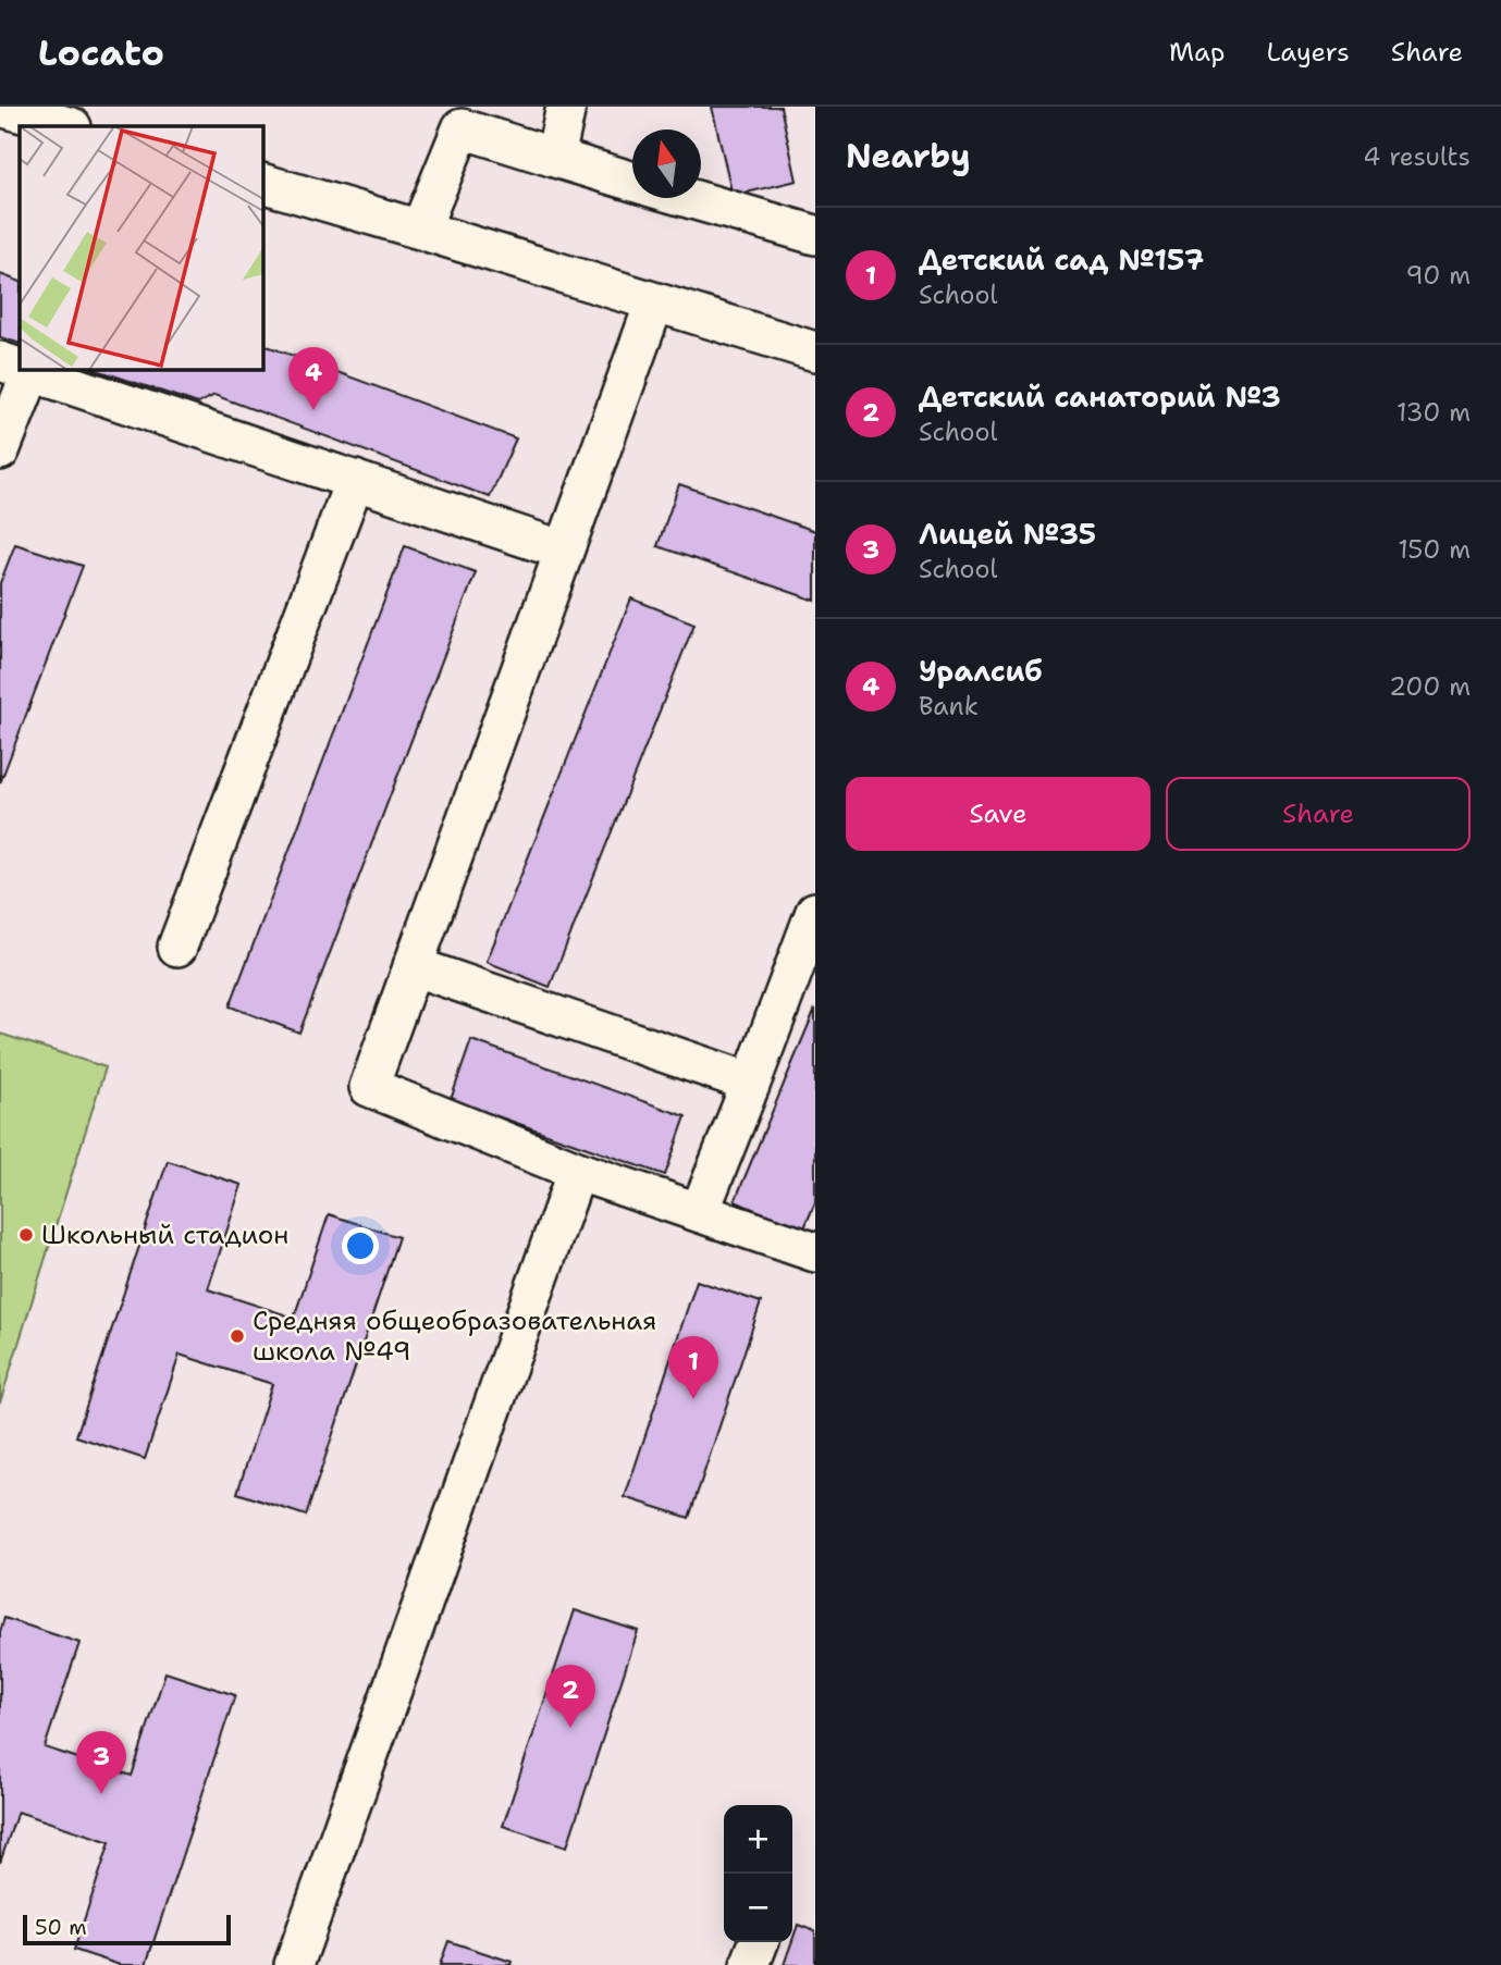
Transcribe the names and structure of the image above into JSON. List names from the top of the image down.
{
  "places": ["Школьный стадион", "Средняя общеобразовательная школа №49"],
  "scale_bar": "50 m",
  "north": "top",
  "page": {
    "header": "Locato",
    "nav": ["Map", "Layers", "Share"],
    "heading": ["Nearby", "4 results"],
    "list": [
      {
        "mark": "1",
        "name": "Детский сад №157",
        "note": "School",
        "value": "90 m"
      },
      {
        "mark": "2",
        "name": "Детский санаторий №3",
        "note": "School",
        "value": "130 m"
      },
      {
        "mark": "3",
        "name": "Лицей №35",
        "note": "School",
        "value": "150 m"
      },
      {
        "mark": "4",
        "name": "Уралсиб",
        "note": "Bank",
        "value": "200 m"
      }
    ],
    "pins": [
      "4",
      "1",
      "2",
      "3"
    ],
    "buttons": ["Save", "Share"],
    "map_buttons": ["+", "−"],
    "scale": "50 m"
  }
}
